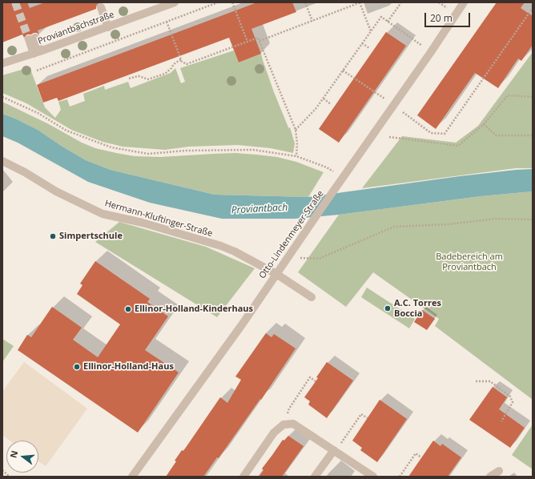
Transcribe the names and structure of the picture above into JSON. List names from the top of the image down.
{
  "streets": {
    "street": ["Proviantbachstraße", "Hermann-Kluftinger-Straße", "Otto-Lindenmeyer-Straße"]
  },
  "crossings": [
    ["Hermann-Kluftinger-Straße", "Otto-Lindenmeyer-Straße"]
  ],
  "water": ["Proviantbach"],
  "parks": ["Badebereich am Proviantbach"],
  "places": [
    "Simpertschule",
    "A.C. Torres Boccia",
    "Ellinor-Holland-Kinderhaus",
    "Ellinor-Holland-Haus"
  ],
  "scale_bar": "20 m",
  "north": "left"
}
